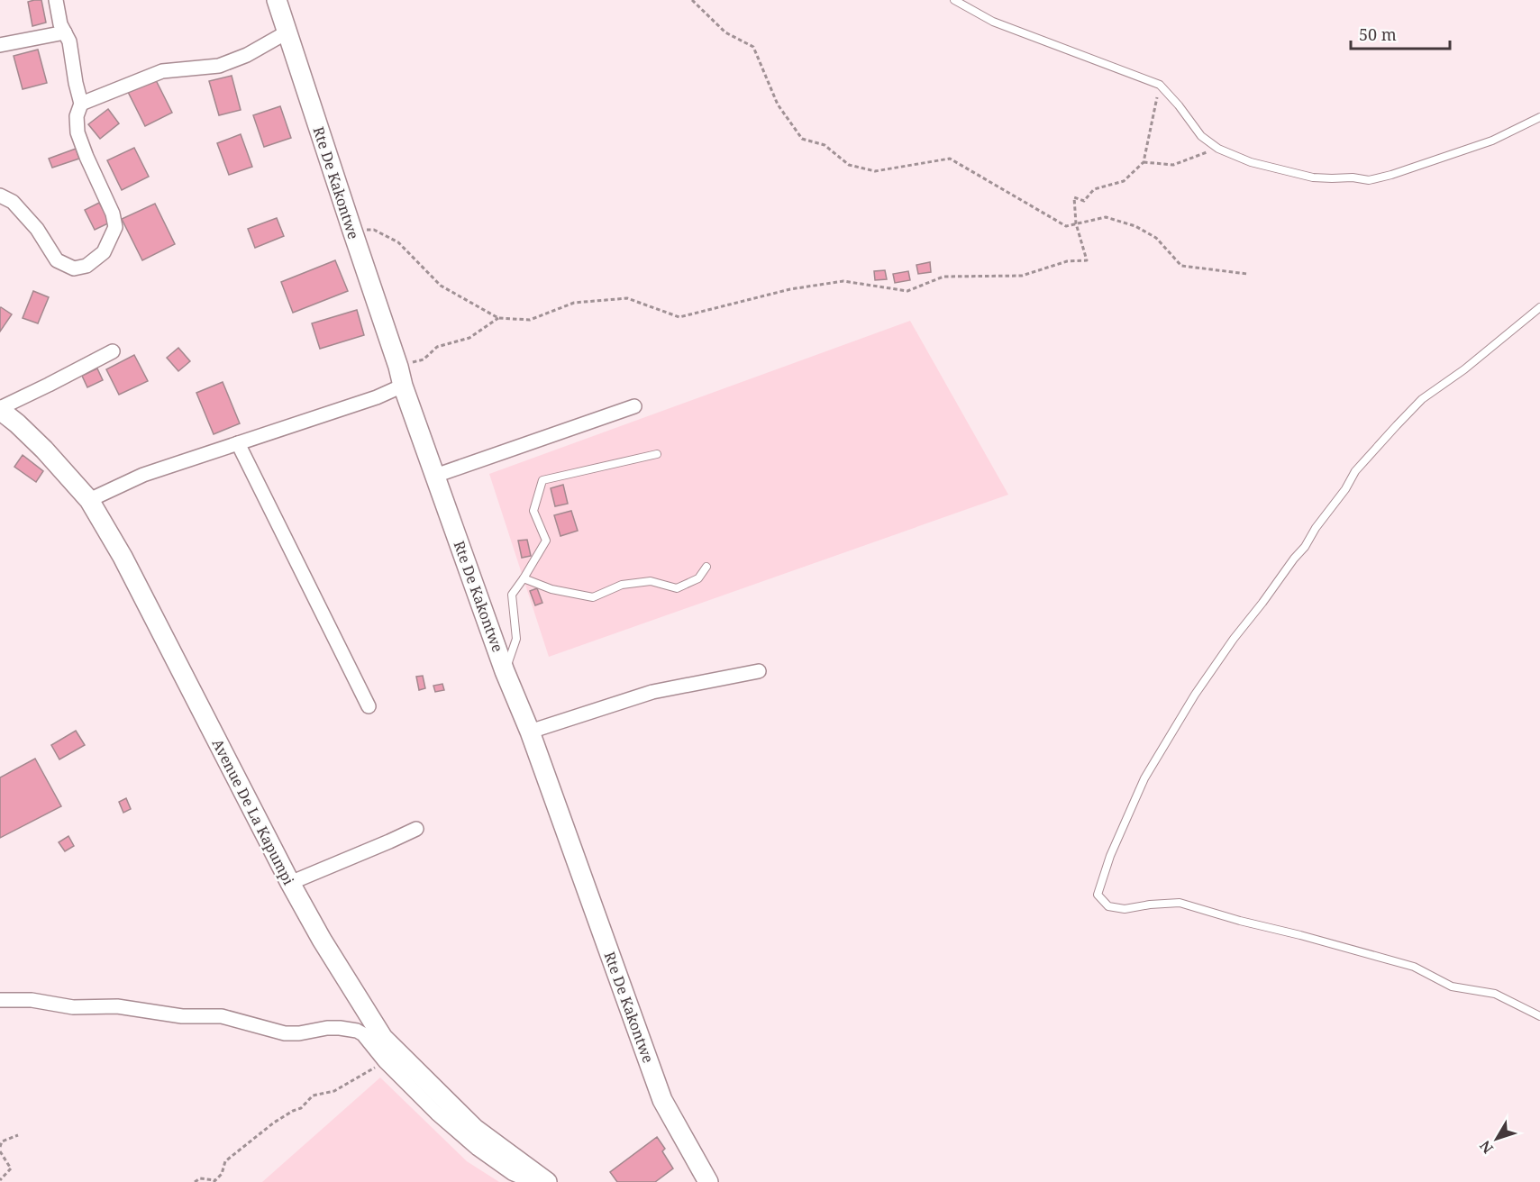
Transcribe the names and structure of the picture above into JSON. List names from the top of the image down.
{
  "streets": {
    "street": ["Rte De Kakontwe", "Avenue De La Kapumpi"]
  },
  "scale_bar": "50 m",
  "north": "bottom left"
}
